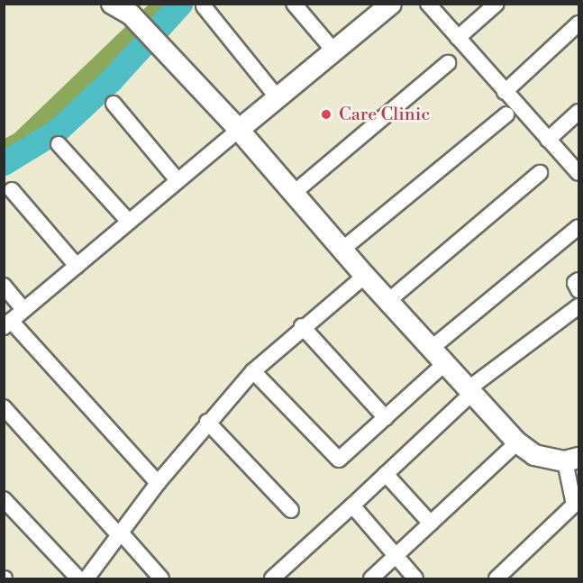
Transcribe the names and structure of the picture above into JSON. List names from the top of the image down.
{
  "places": ["Care Clinic"]
}
